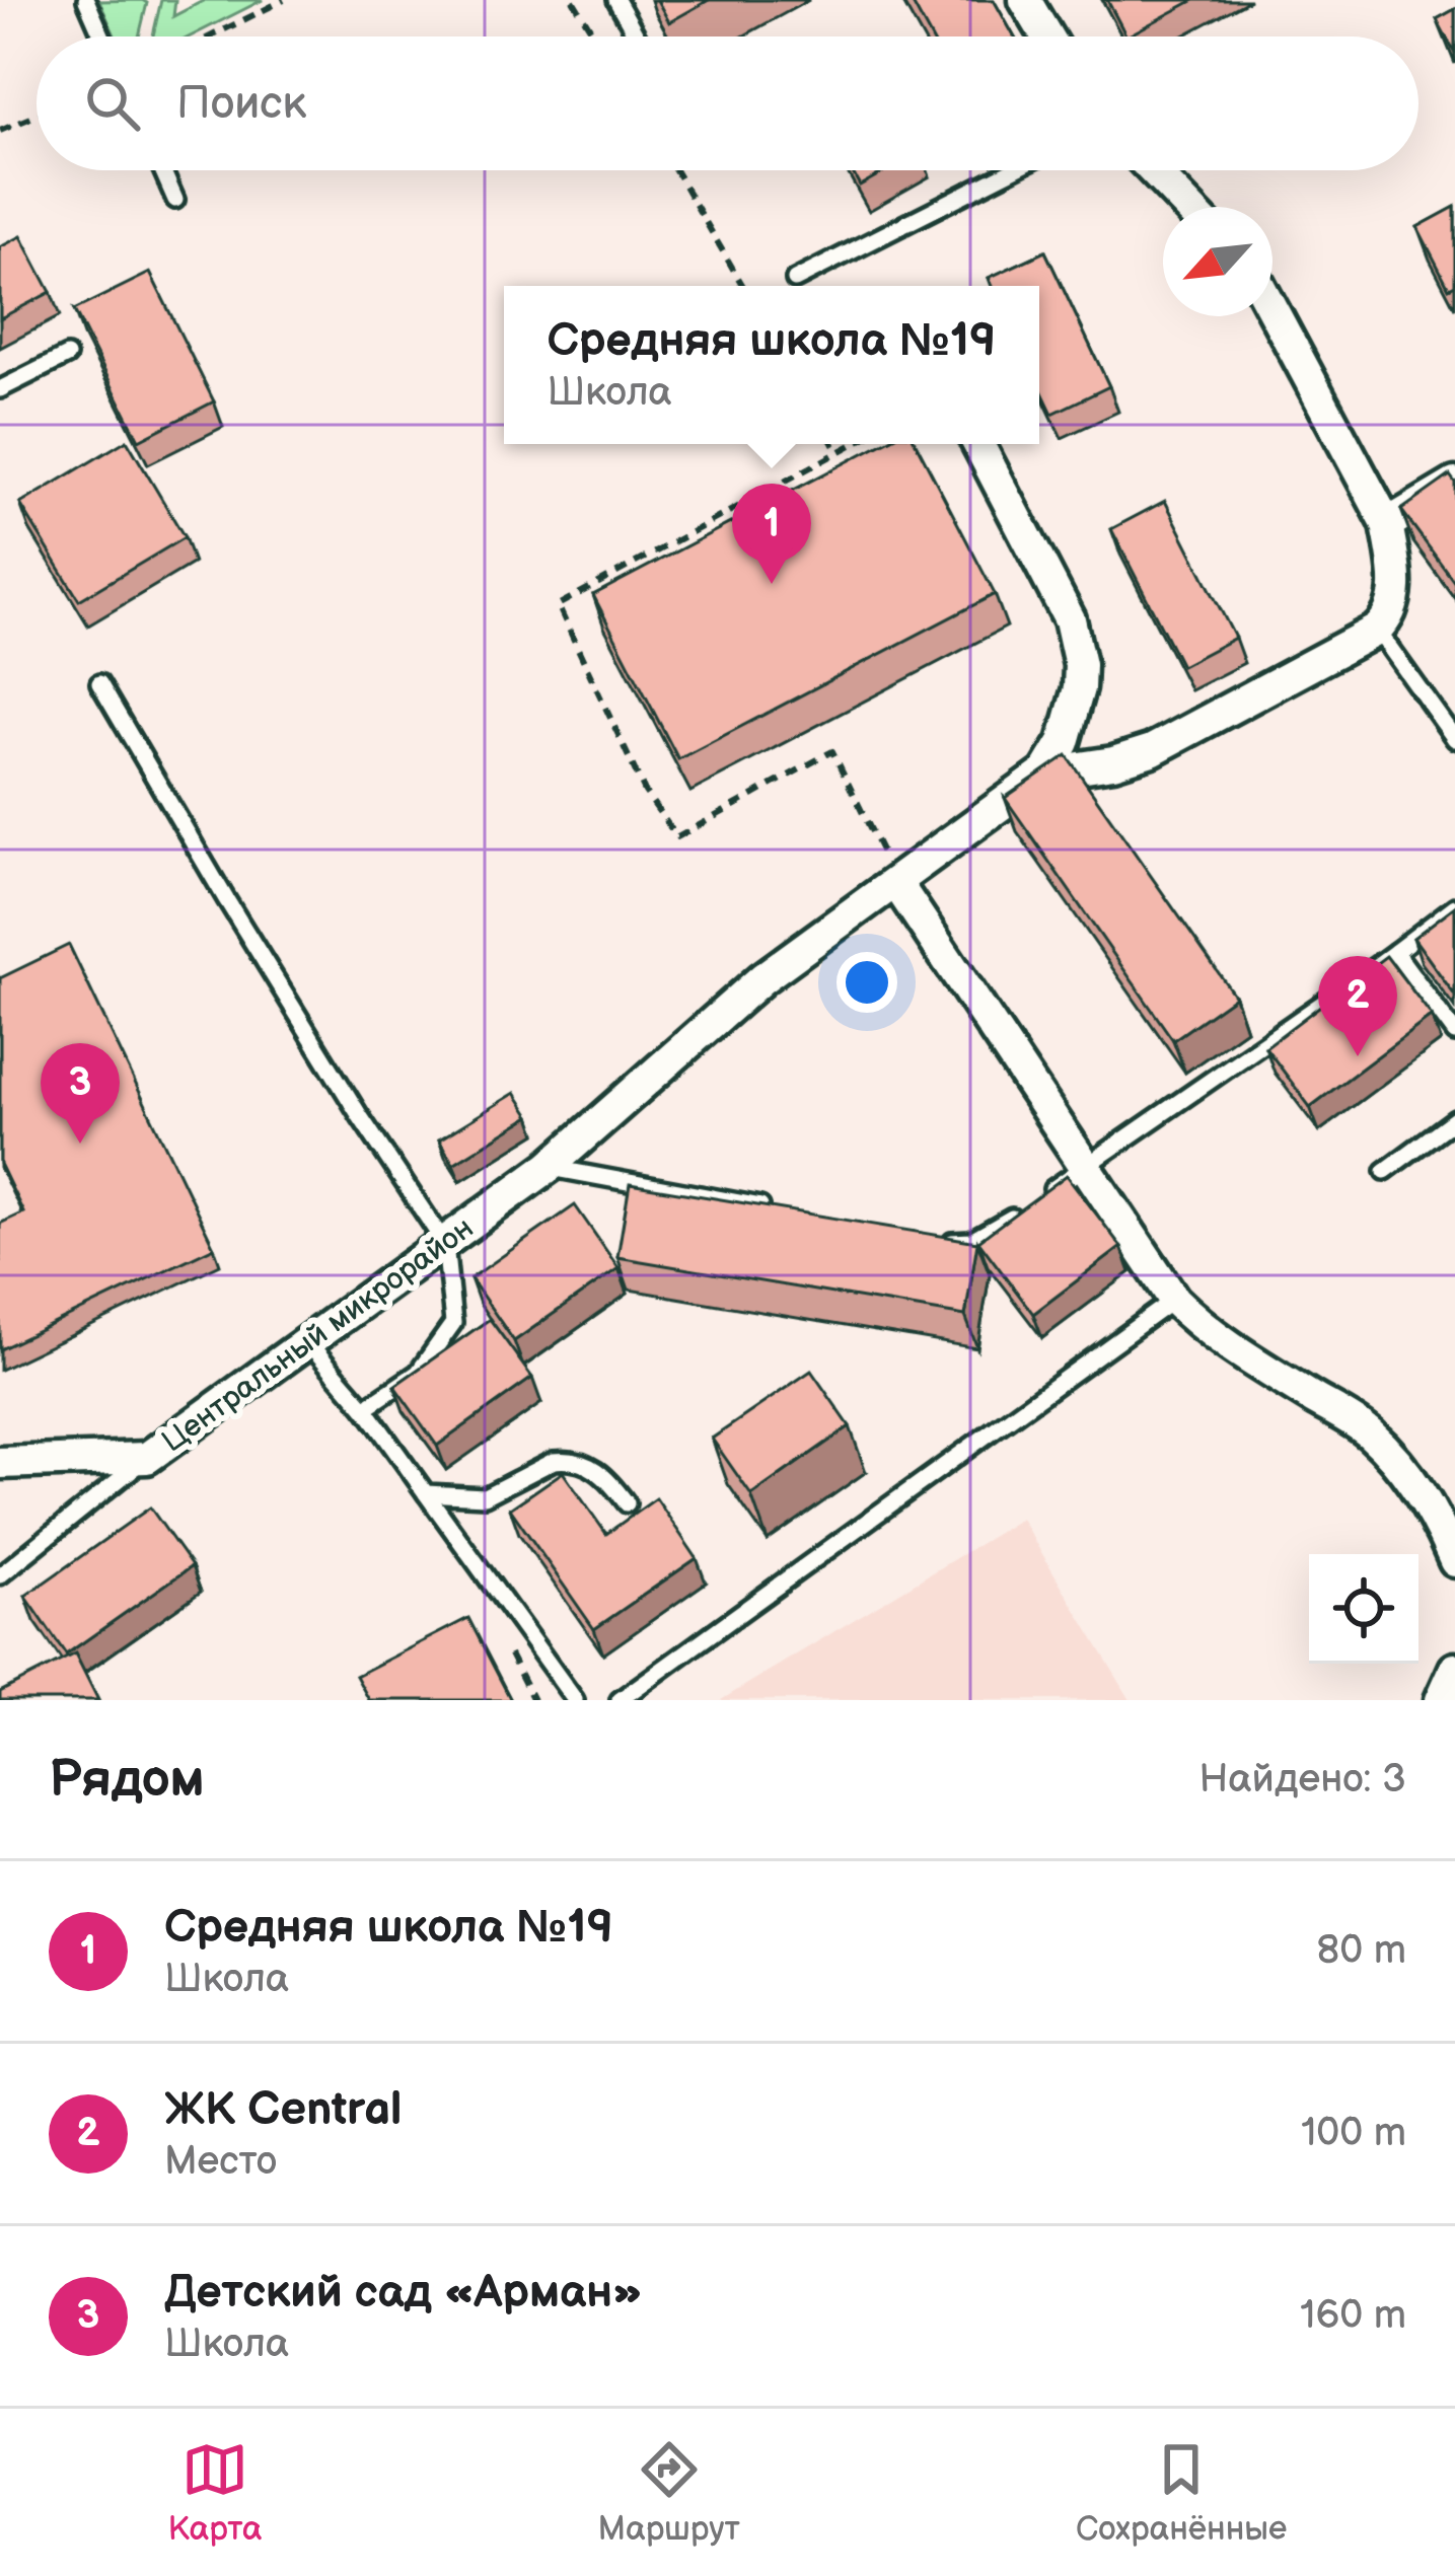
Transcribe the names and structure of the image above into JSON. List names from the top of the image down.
{
  "streets": {
    "street": ["Центральный микрорайон"]
  },
  "north": "bottom left",
  "page": {
    "search": "Поиск",
    "popup": ["Средняя школа №19", "Школа"],
    "pins": ["1", "2", "3"],
    "heading": ["Рядом", "Найдено: 3"],
    "list": [
      {
        "mark": "1",
        "name": "Средняя школа №19",
        "note": "Школа",
        "value": "80 m"
      },
      {
        "mark": "2",
        "name": "ЖК Central",
        "note": "Место",
        "value": "100 m"
      },
      {
        "mark": "3",
        "name": "Детский сад «Арман»",
        "note": "Школа",
        "value": "160 m"
      }
    ],
    "nav": ["Карта", "Маршрут", "Сохранённые"]
  }
}
